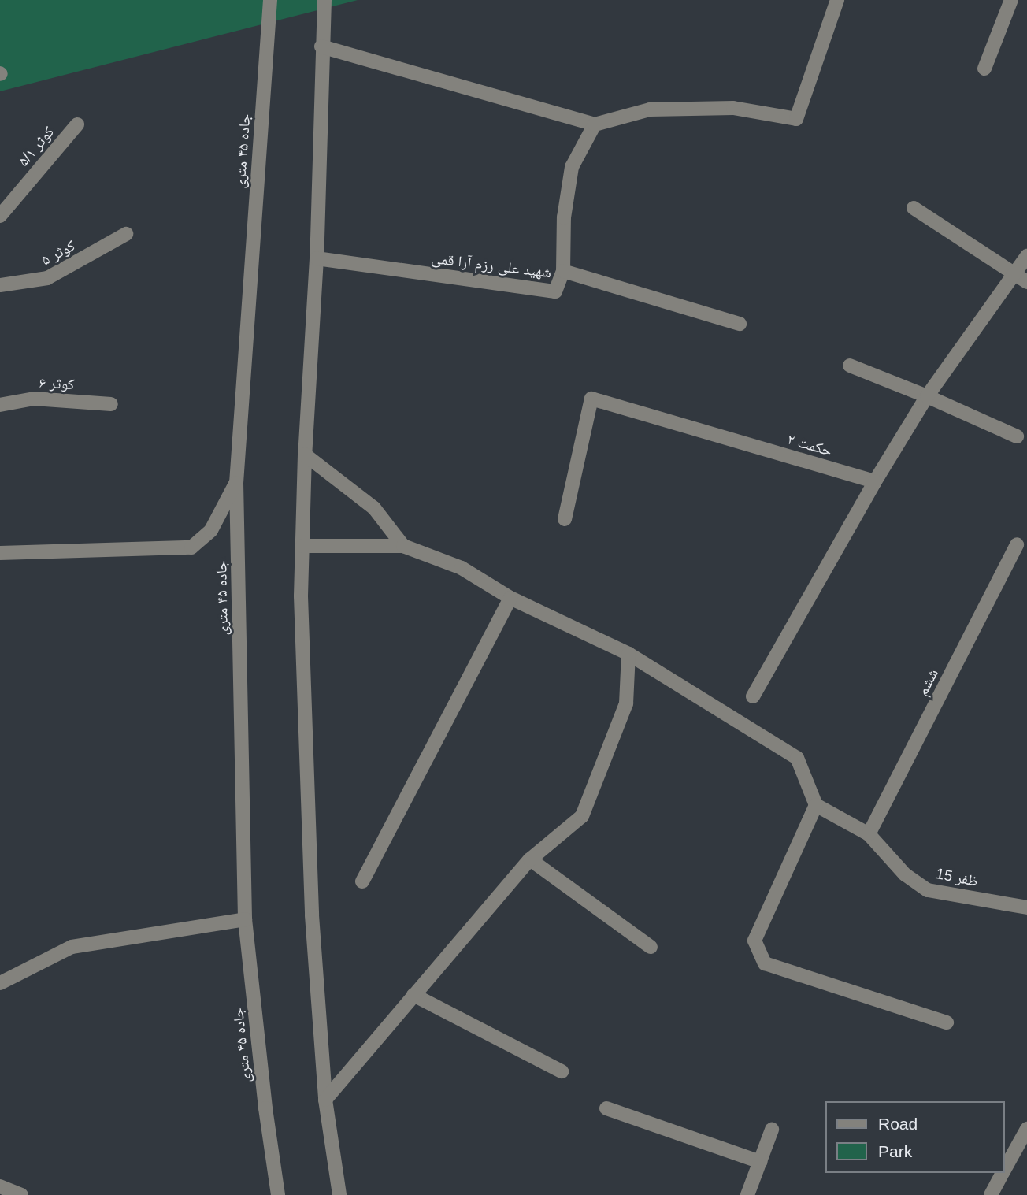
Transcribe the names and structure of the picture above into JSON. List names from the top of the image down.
{
  "streets": {
    "street": [
      "کوثر ۵/۱",
      "جاده ۴۵ متری",
      "کوثر ۵",
      "شهید علی رزم آرا قمی",
      "کوثر ۶",
      "حکمت ۲",
      "ششم",
      "ظفر 15"
    ]
  },
  "crossings": [
    ["ششم", "ظفر 15"]
  ],
  "legend": ["Road", "Park"]
}
